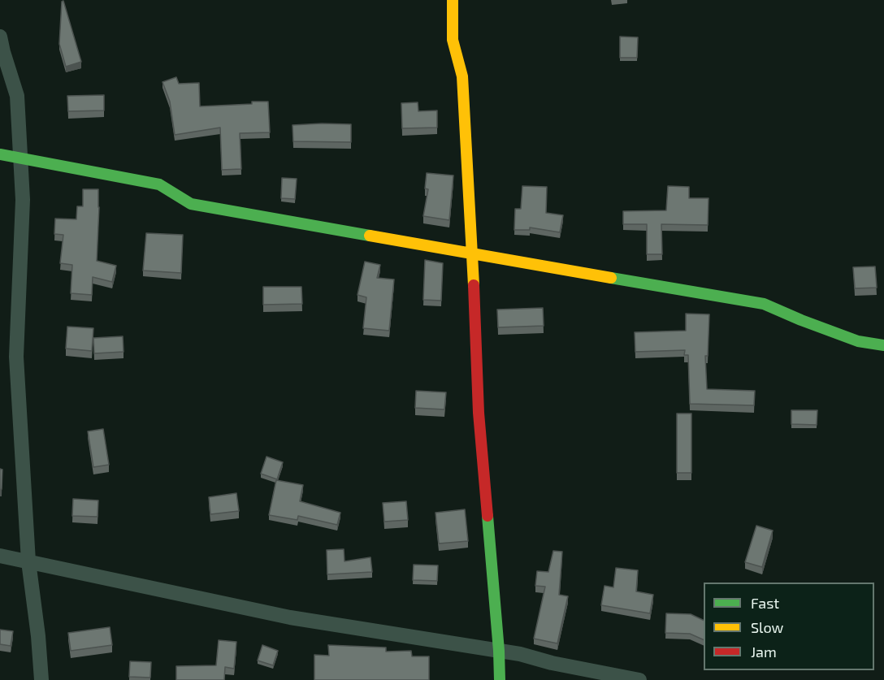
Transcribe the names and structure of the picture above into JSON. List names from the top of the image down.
{
  "legend": ["Fast", "Slow", "Jam"]
}
